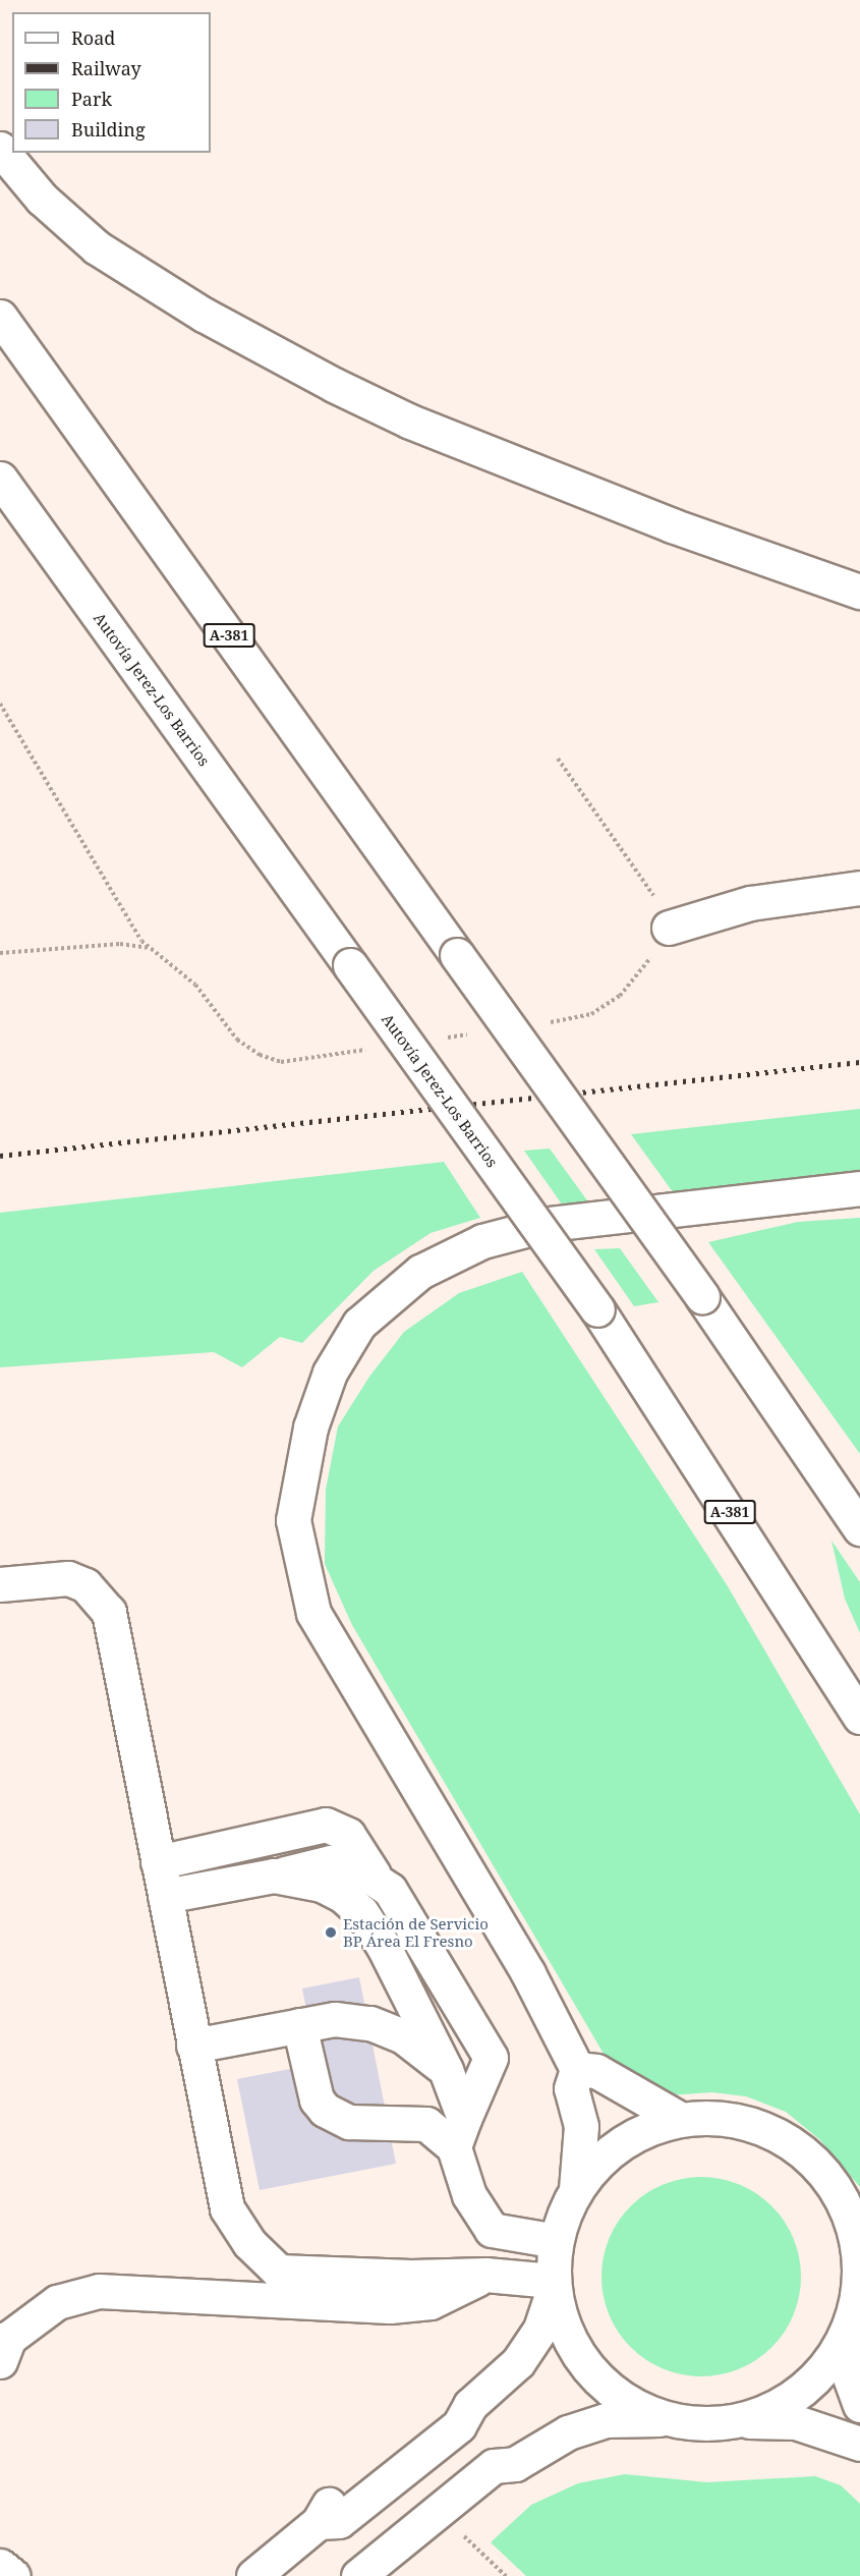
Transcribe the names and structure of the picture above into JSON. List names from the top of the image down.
{
  "streets": {
    "main road": ["A-381", "Autovía Jerez-Los Barrios"]
  },
  "places": ["Estación de Servicio BP Área El Fresno"],
  "legend": [
    "Road",
    "Railway",
    "Park",
    "Building"
  ]
}
